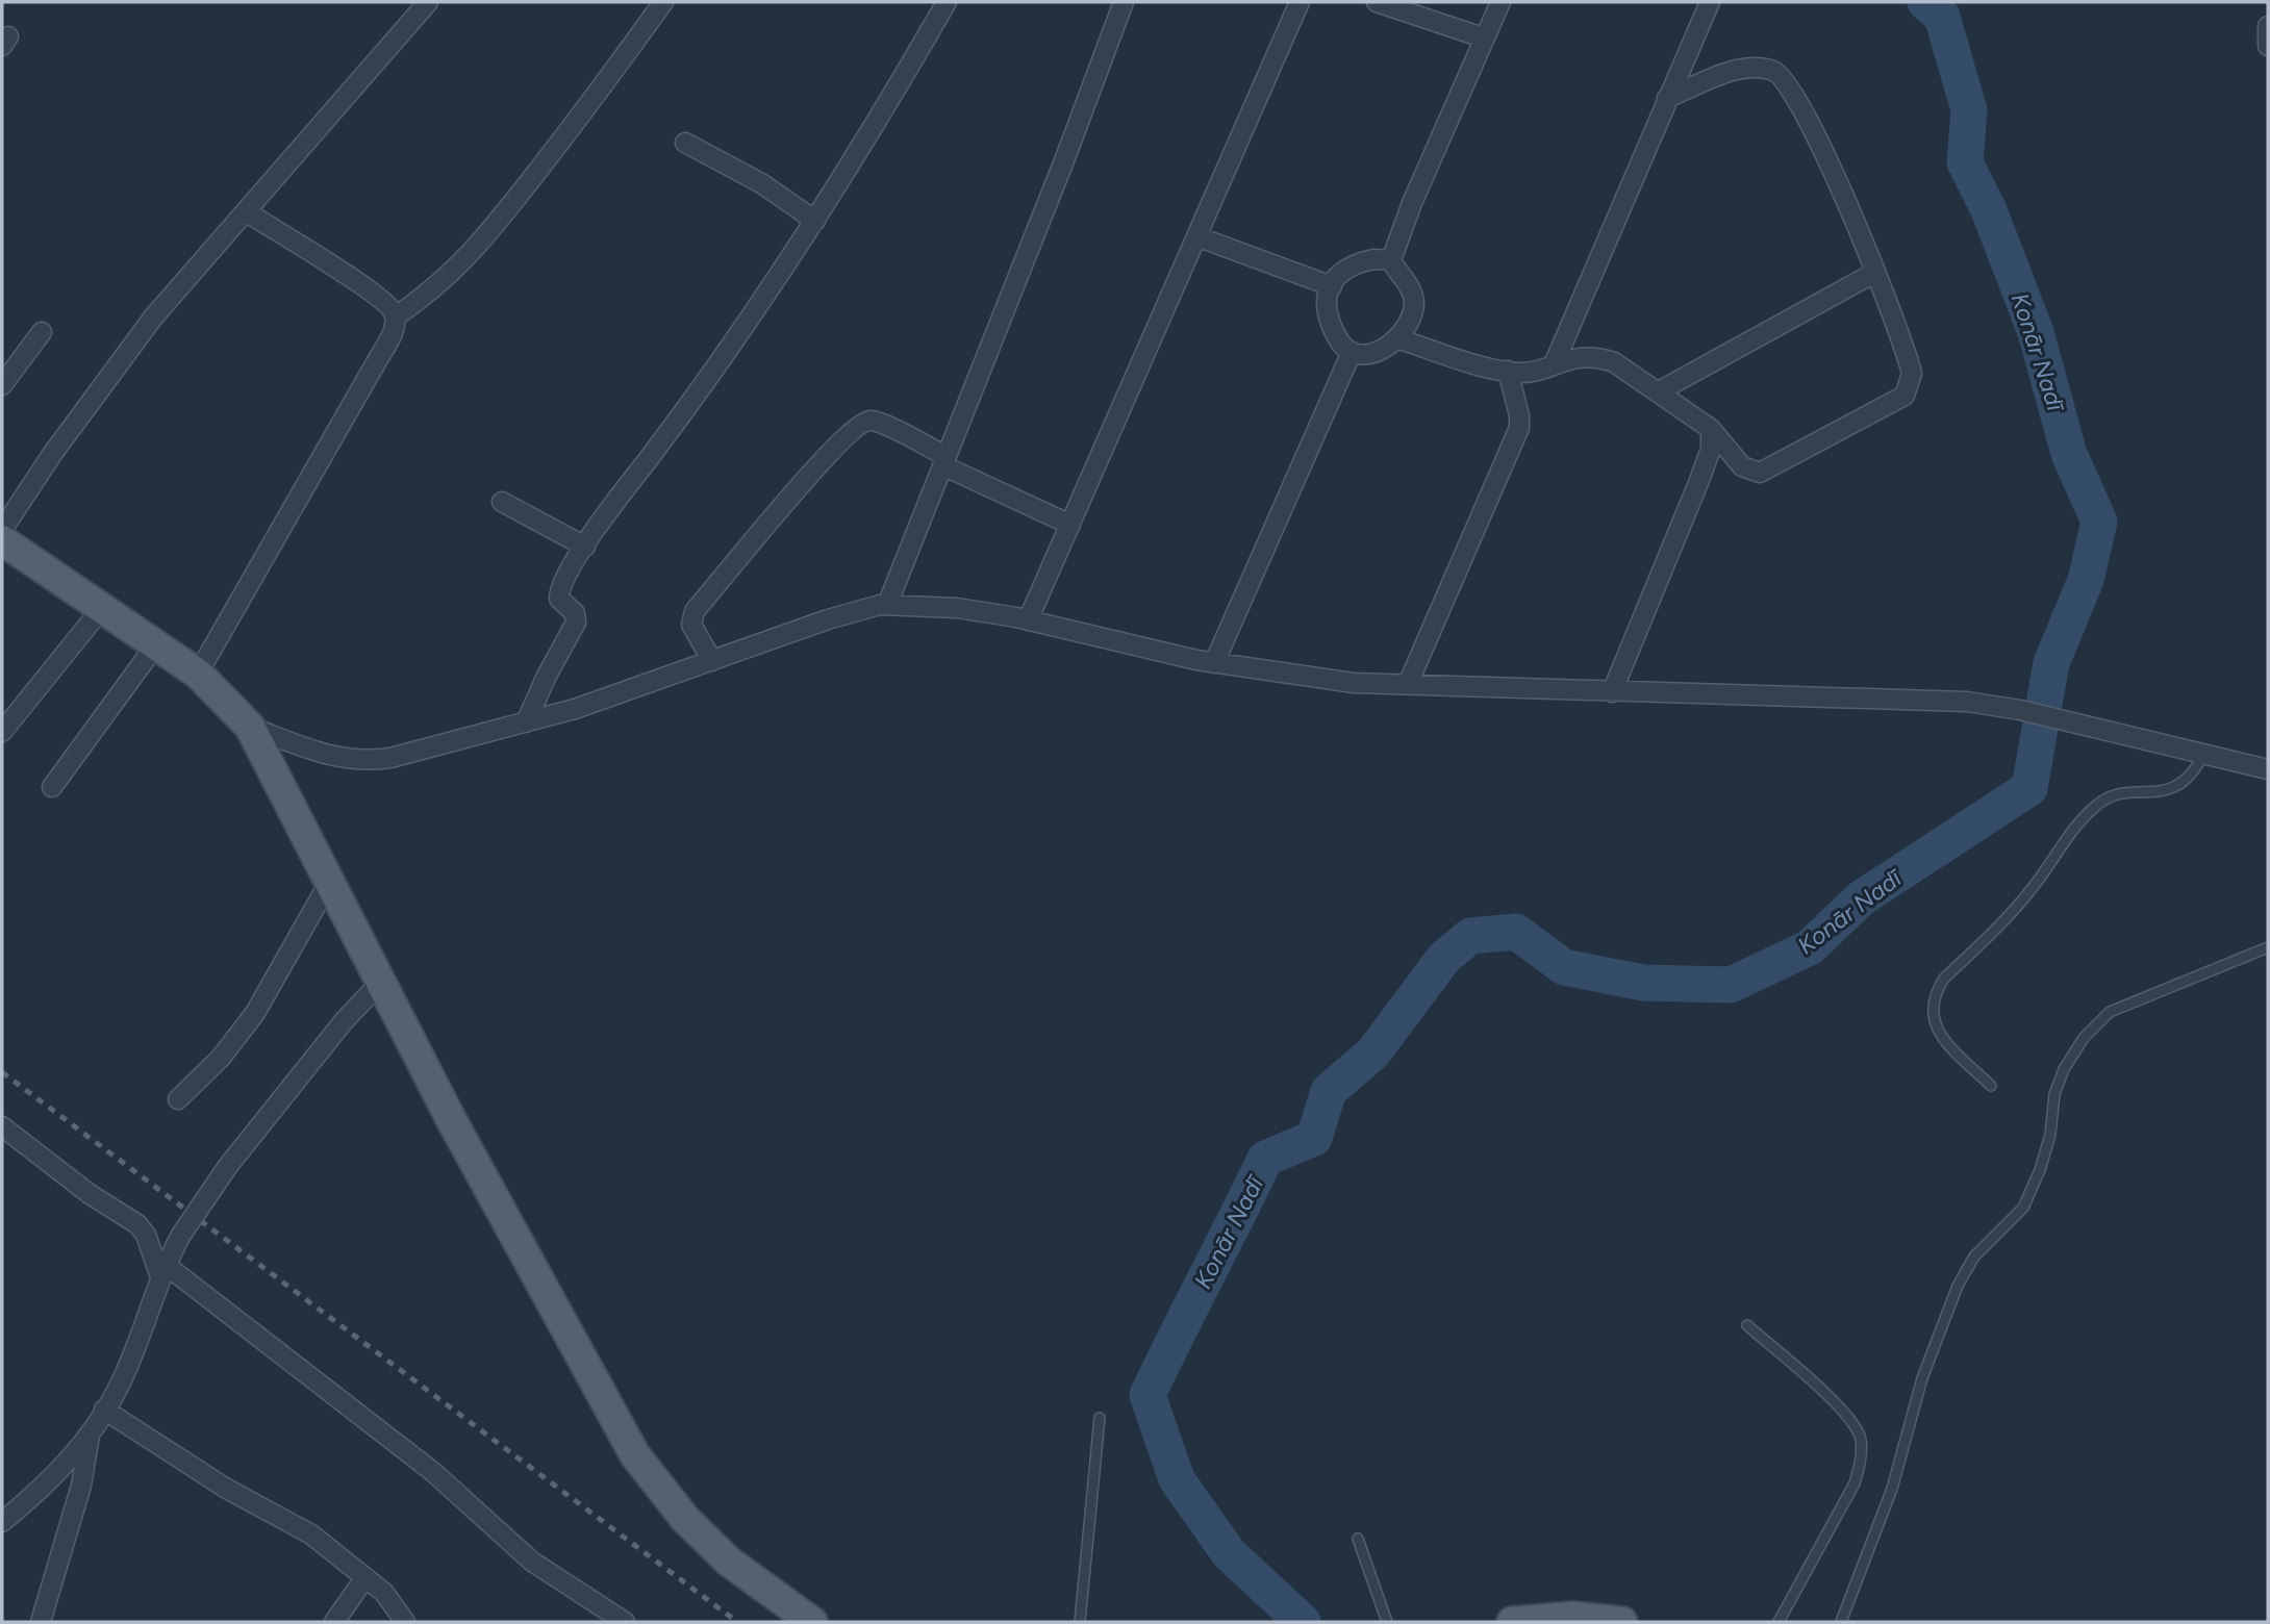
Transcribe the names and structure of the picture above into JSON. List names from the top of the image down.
{
  "water": ["Konār Nadī"]
}
